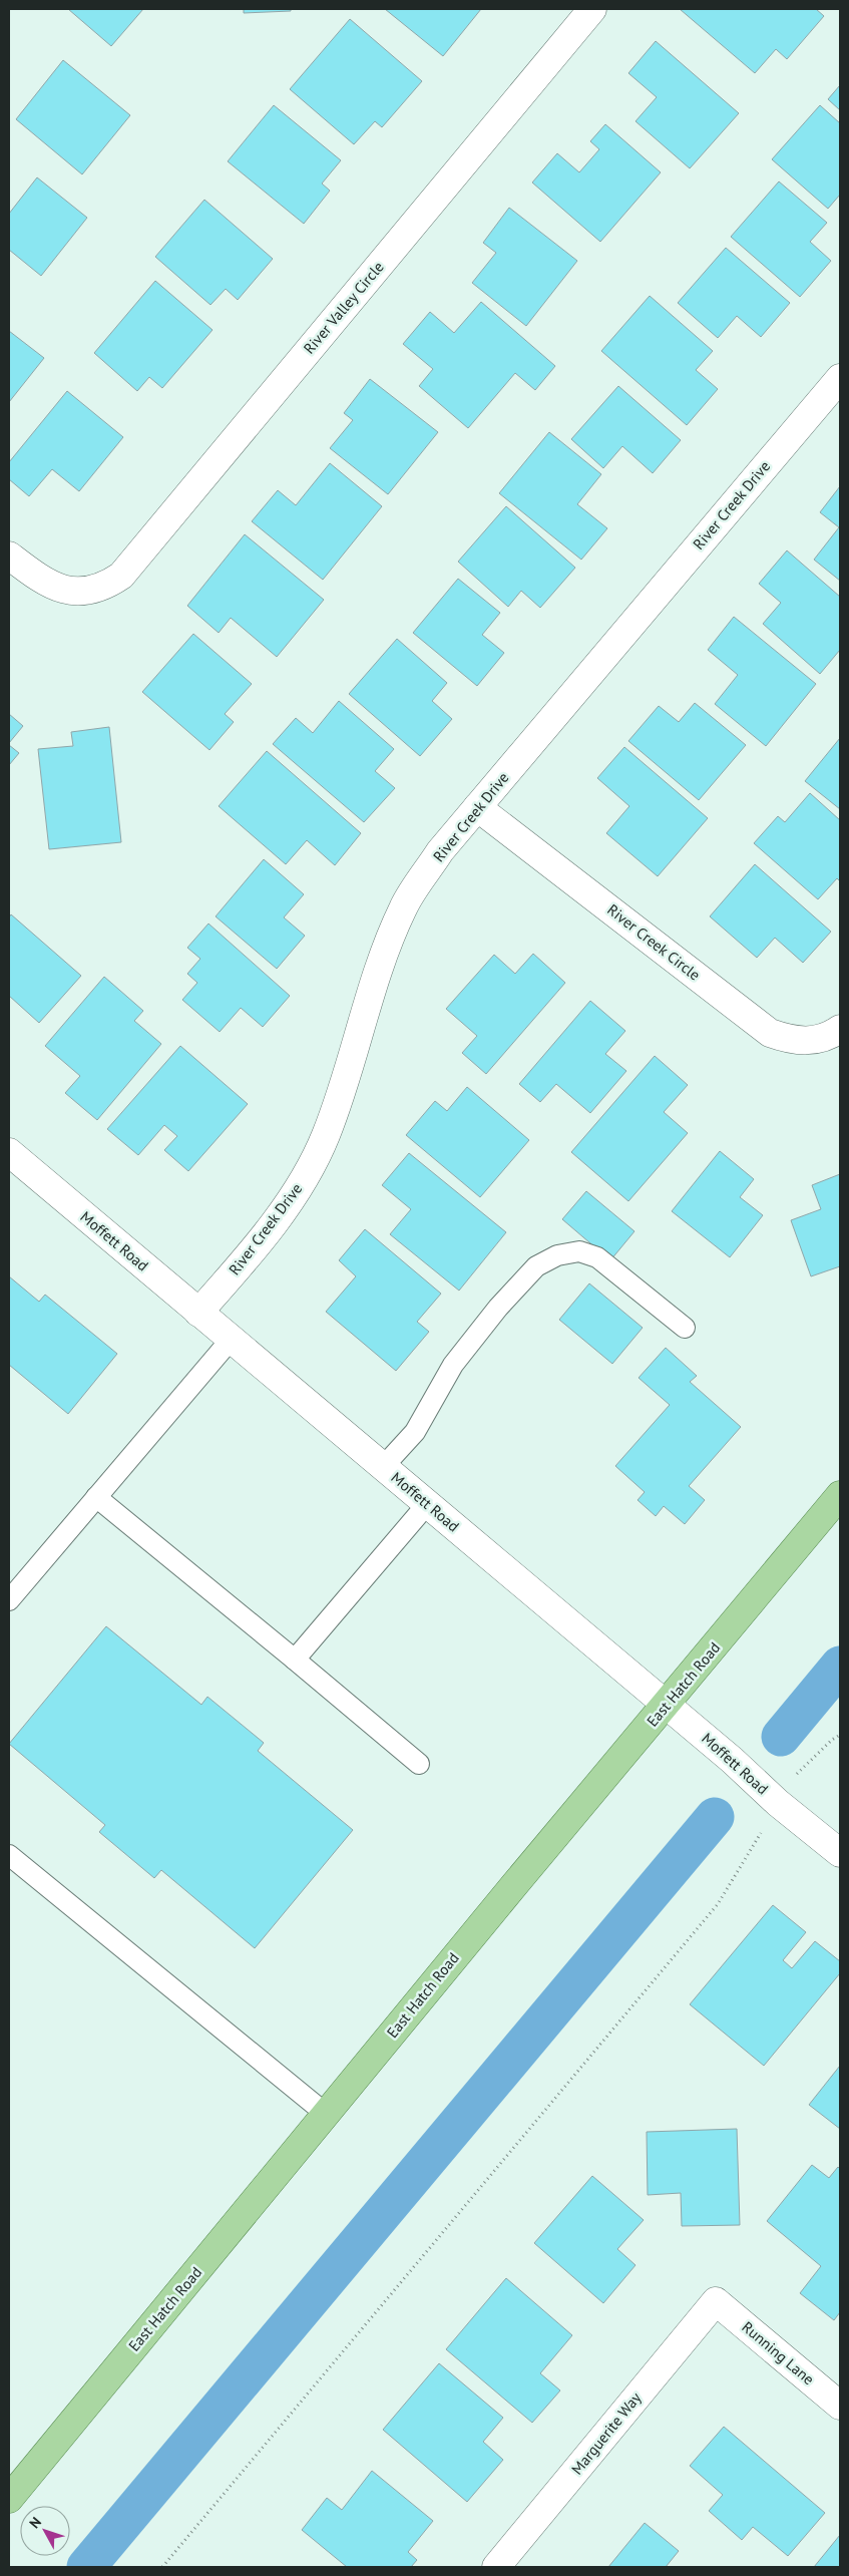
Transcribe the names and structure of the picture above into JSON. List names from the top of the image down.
{
  "streets": {
    "main road": ["East Hatch Road"],
    "street": [
      "River Valley Circle",
      "River Creek Drive",
      "River Creek Circle",
      "Moffett Road",
      "Running Lane",
      "Marguerite Way"
    ]
  },
  "crossings": [
    ["River Creek Drive", "River Creek Circle"],
    ["River Creek Drive", "Moffett Road"],
    ["Moffett Road", "East Hatch Road"],
    ["Running Lane", "Marguerite Way"]
  ],
  "north": "top left"
}
